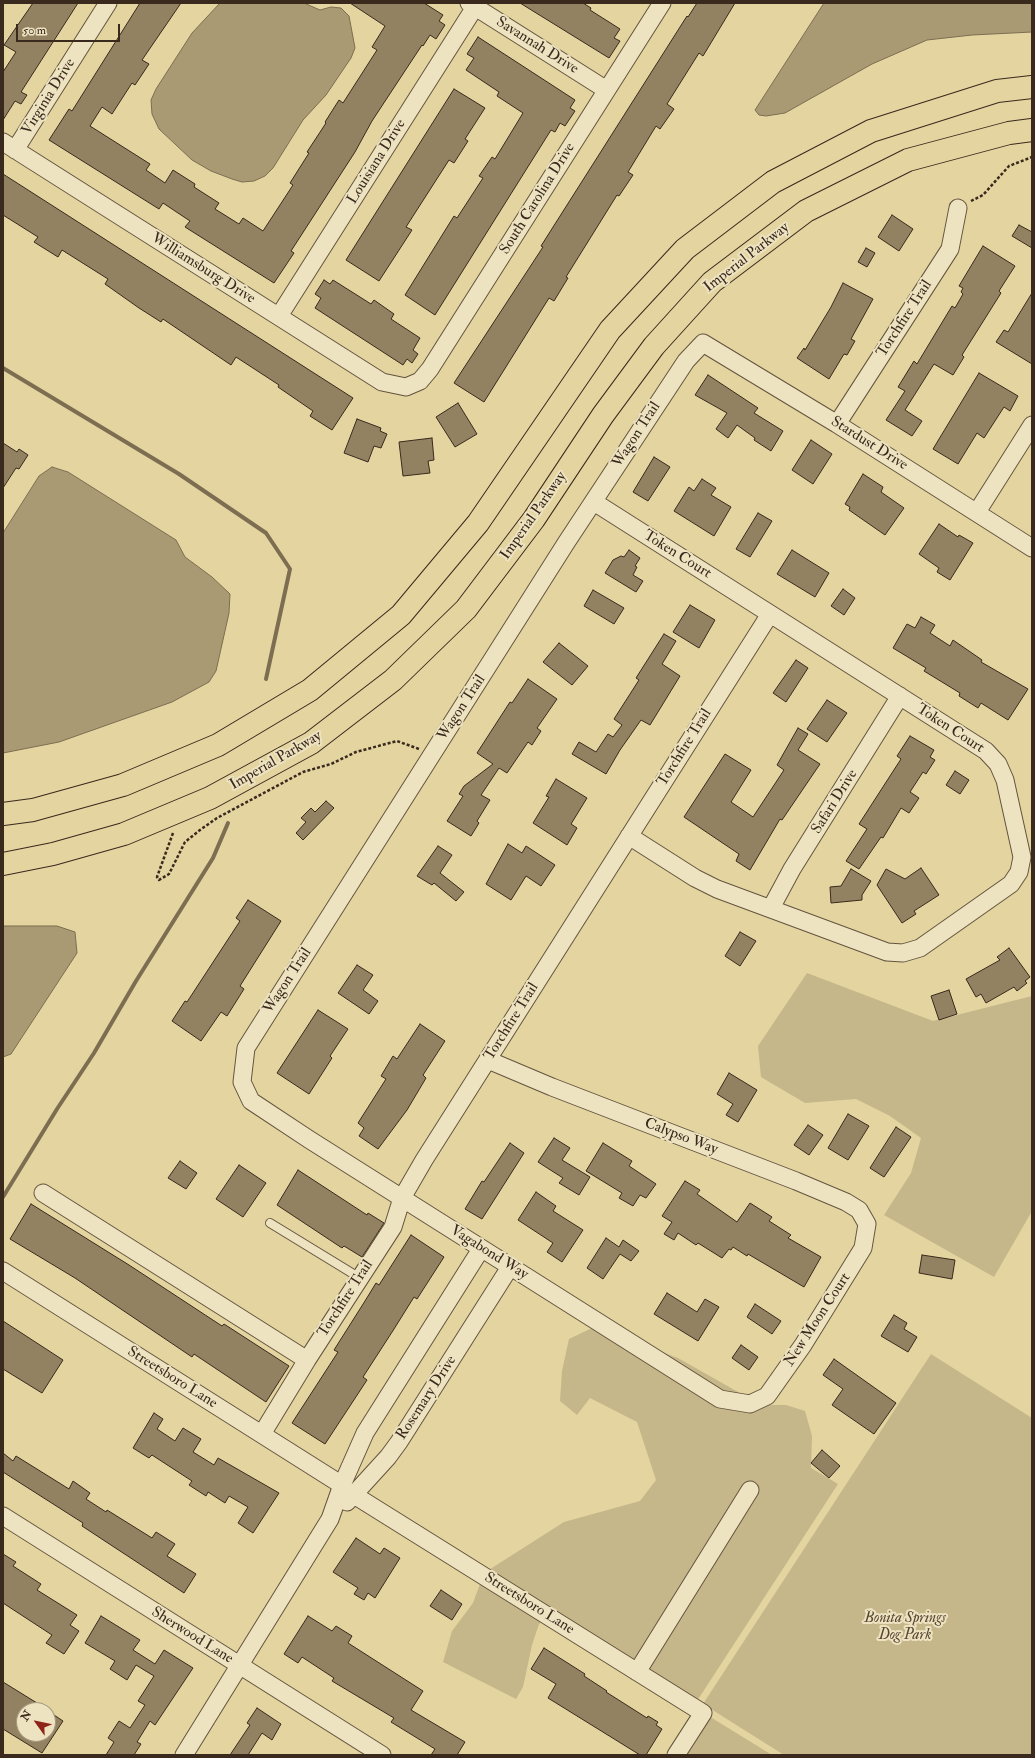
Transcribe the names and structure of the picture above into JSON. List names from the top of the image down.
{
  "streets": {
    "main road": ["Imperial Parkway"],
    "street": [
      "Savannah Drive",
      "Virginia Drive",
      "Louisiana Drive",
      "South Carolina Drive",
      "Williamsburg Drive",
      "Torchfire Trail",
      "Wagon Trail",
      "Stardust Drive",
      "Token Court",
      "Safari Drive",
      "Calypso Way",
      "Vagabond Way",
      "New Moon Court",
      "Streetsboro Lane",
      "Rosemary Drive",
      "Sherwood Lane"
    ]
  },
  "crossings": [
    ["Savannah Drive", "Louisiana Drive"],
    ["Savannah Drive", "South Carolina Drive"],
    ["Virginia Drive", "Williamsburg Drive"],
    ["Louisiana Drive", "Williamsburg Drive"],
    ["South Carolina Drive", "Williamsburg Drive"],
    ["Torchfire Trail", "Stardust Drive"],
    ["Torchfire Trail", "Token Court"],
    ["Torchfire Trail", "Calypso Way"],
    ["Torchfire Trail", "Vagabond Way"],
    ["Torchfire Trail", "Streetsboro Lane"],
    ["Wagon Trail", "Stardust Drive"],
    ["Wagon Trail", "Token Court"],
    ["Wagon Trail", "Vagabond Way"],
    ["Token Court", "Safari Drive"],
    ["Calypso Way", "New Moon Court"],
    ["Vagabond Way", "New Moon Court"],
    ["Vagabond Way", "Rosemary Drive"],
    ["Streetsboro Lane", "Rosemary Drive"],
    ["Rosemary Drive", "Sherwood Lane"]
  ],
  "parks": ["Bonita Springs Dog Park"],
  "scale_bar": "50 m",
  "north": "top left"
}
